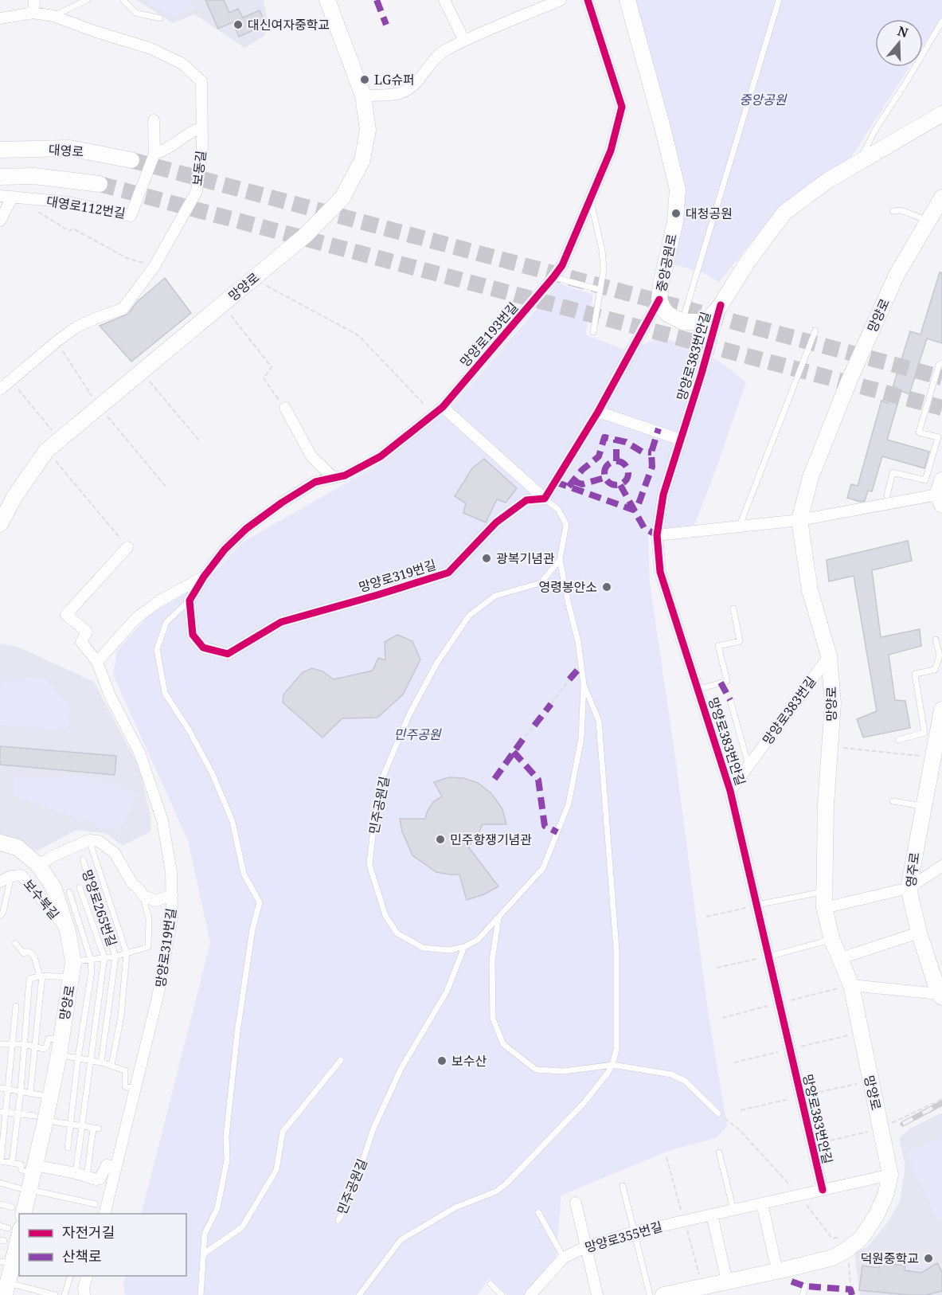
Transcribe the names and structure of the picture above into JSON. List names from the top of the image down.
{
  "streets": {
    "main road": [
      "대영로",
      "중앙공원로",
      "망양로",
      "영주로"
    ],
    "street": [
      "보동길",
      "대영로112번길",
      "망양로193번길",
      "망양로383번안길",
      "망양로319번길",
      "망양로383번길",
      "보수북길",
      "망양로355번길"
    ],
    "lane": ["민주공원길", "망양로265번길"]
  },
  "crossings": [
    ["망양로", "망양로383번안길"],
    ["망양로", "망양로383번길"],
    ["망양로", "보수북길"],
    ["망양로", "망양로265번길"],
    ["망양로", "망양로355번길"],
    ["망양로383번안길", "망양로383번길"],
    ["망양로383번안길", "망양로355번길"],
    ["망양로319번길", "민주공원길"]
  ],
  "parks": ["중앙공원", "민주공원"],
  "places": [
    "대신여자중학교",
    "LG슈퍼",
    "대청공원",
    "광복기념관",
    "영령봉안소",
    "민주항쟁기념관",
    "보수산",
    "덕원중학교"
  ],
  "legend": ["자전거길", "산책로"],
  "north": "top"
}
